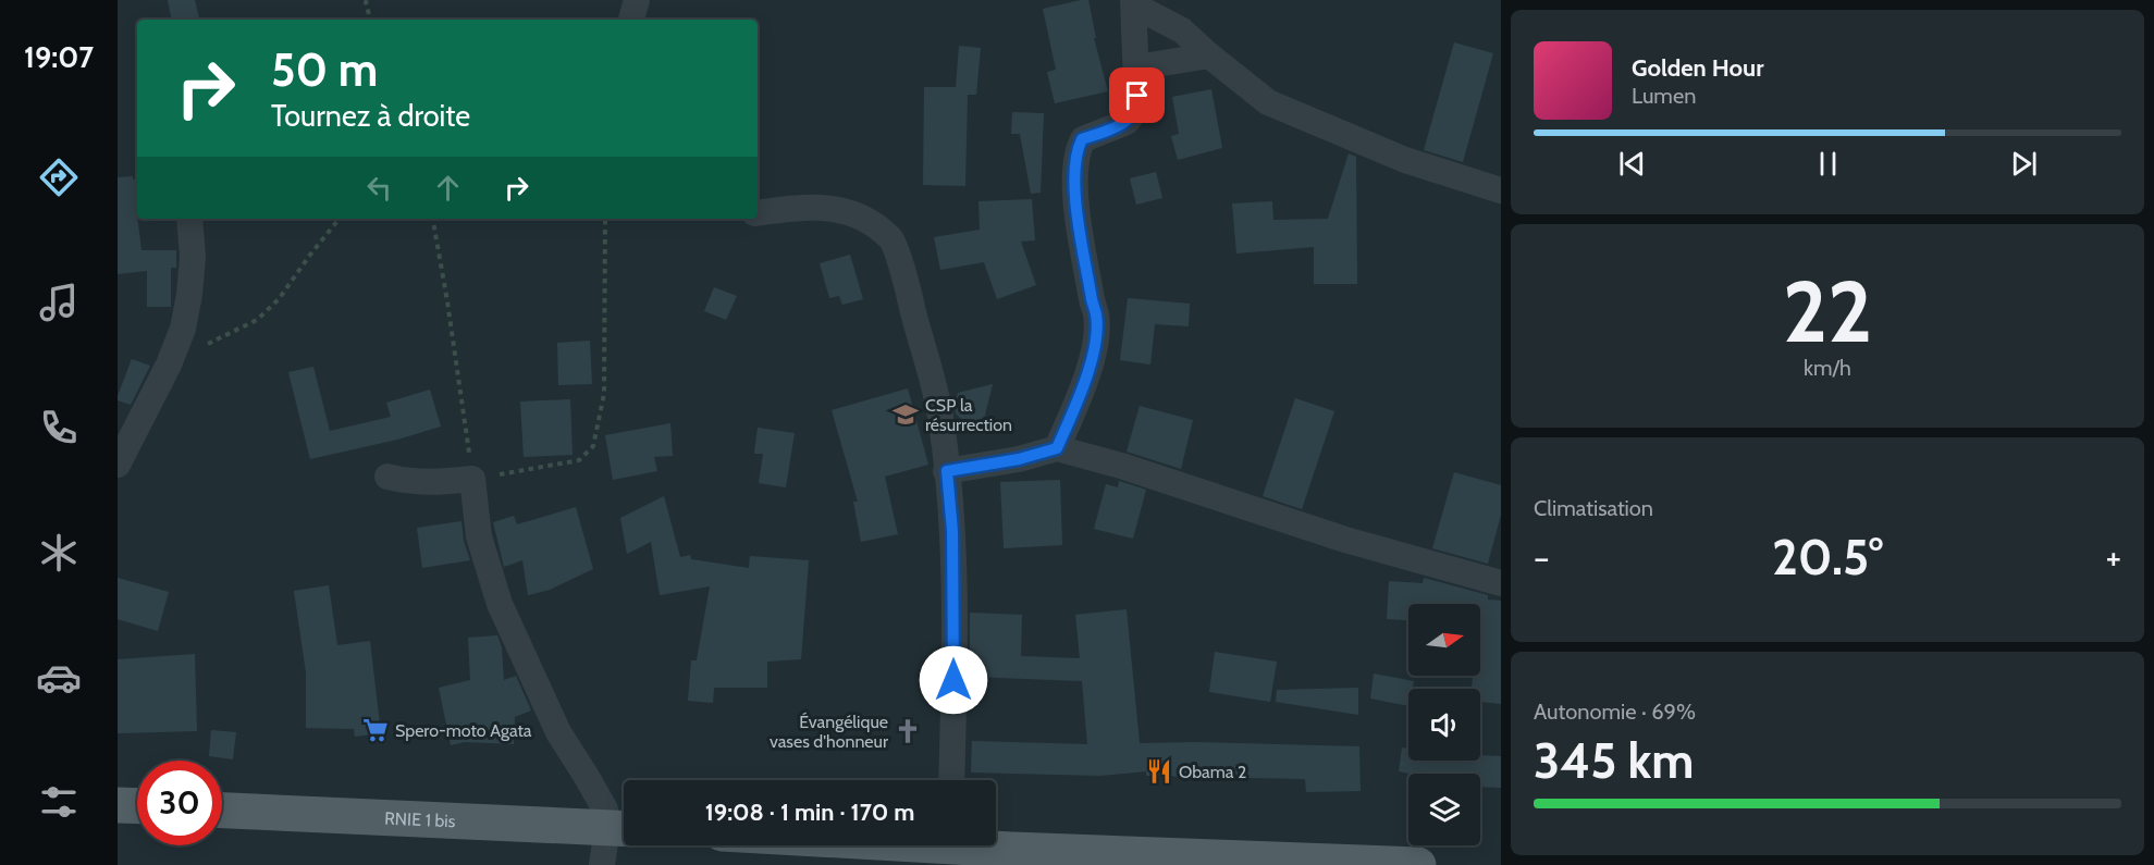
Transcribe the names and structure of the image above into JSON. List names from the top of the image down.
{
  "streets": {
    "main road": ["RNIE 1 bis"]
  },
  "places": {
    "school or university": ["CSP la résurrection"],
    "supermarket": ["Spero-moto Agata"],
    "church": ["Évangélique vases d'honneur"],
    "restaurant": ["Obama 2"]
  },
  "north": "right",
  "page": {
    "tabs": "19:07",
    "turn": ["50 m", "Tournez à droite"],
    "song": ["Golden Hour", "Lumen"],
    "tile": [
      ["22", "km/h"],
      "Climatisation",
      ["Autonomie · 69%", "345 km"]
    ],
    "heat": ["−", "20.5°", "+"],
    "limit": "30",
    "trip": "19:08 · 1 min · 170 m"
  }
}
